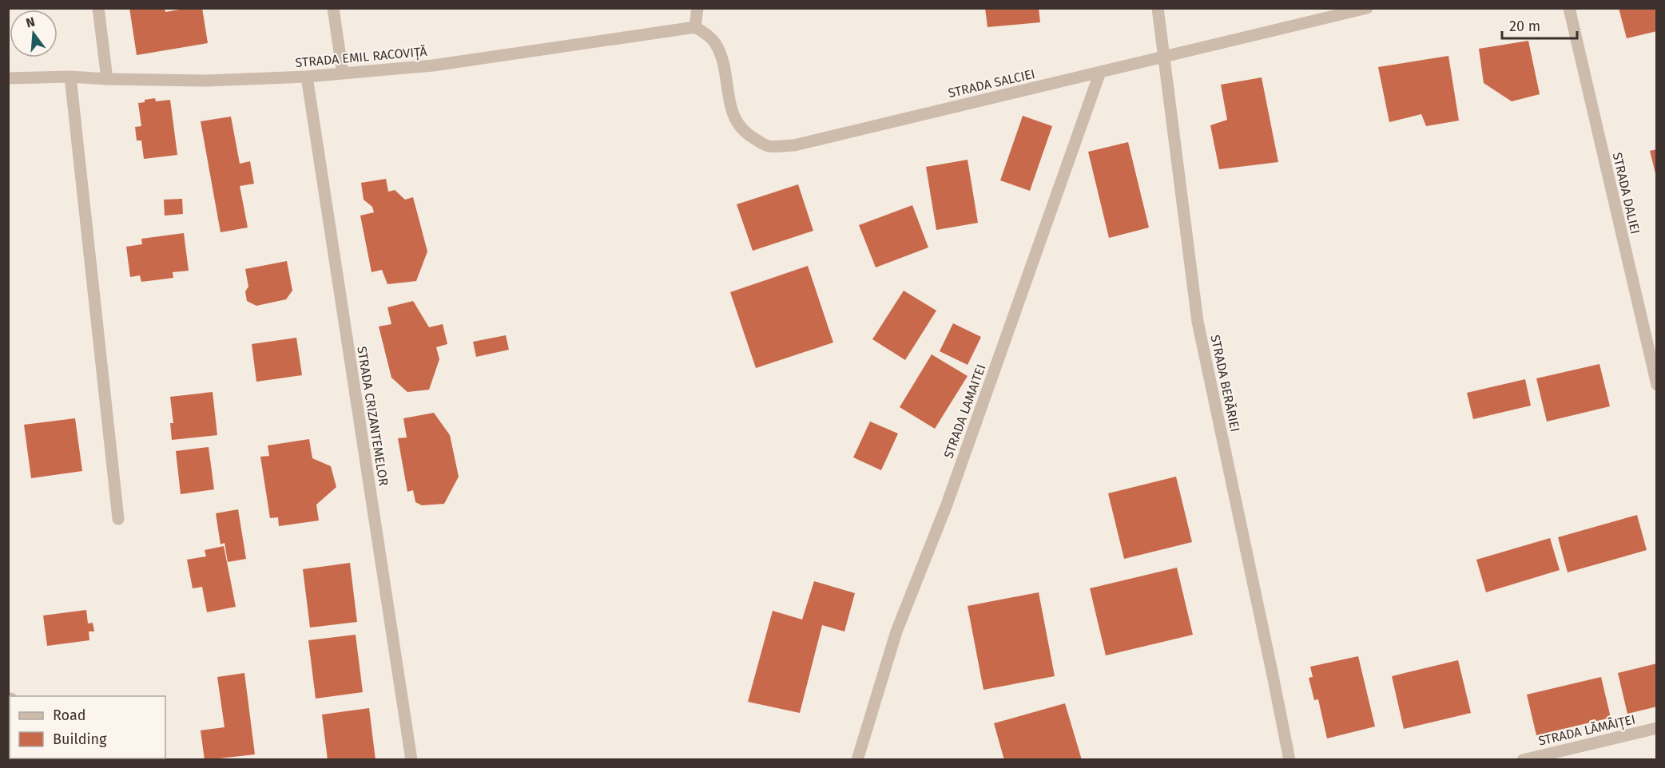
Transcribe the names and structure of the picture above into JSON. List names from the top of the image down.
{
  "streets": {
    "street": [
      "STRADA EMIL RACOVIȚĂ",
      "STRADA SALCIEI",
      "STRADA DALIEI",
      "STRADA BERĂRIEI",
      "STRADA LAMAITEI",
      "STRADA CRIZANTEMELOR",
      "STRADA LĂMÂIȚEI"
    ]
  },
  "crossings": [
    ["STRADA EMIL RACOVIȚĂ", "STRADA SALCIEI"],
    ["STRADA EMIL RACOVIȚĂ", "STRADA CRIZANTEMELOR"],
    ["STRADA SALCIEI", "STRADA BERĂRIEI"],
    ["STRADA SALCIEI", "STRADA LAMAITEI"]
  ],
  "legend": ["Road", "Building"],
  "scale_bar": "20 m",
  "north": "top"
}
